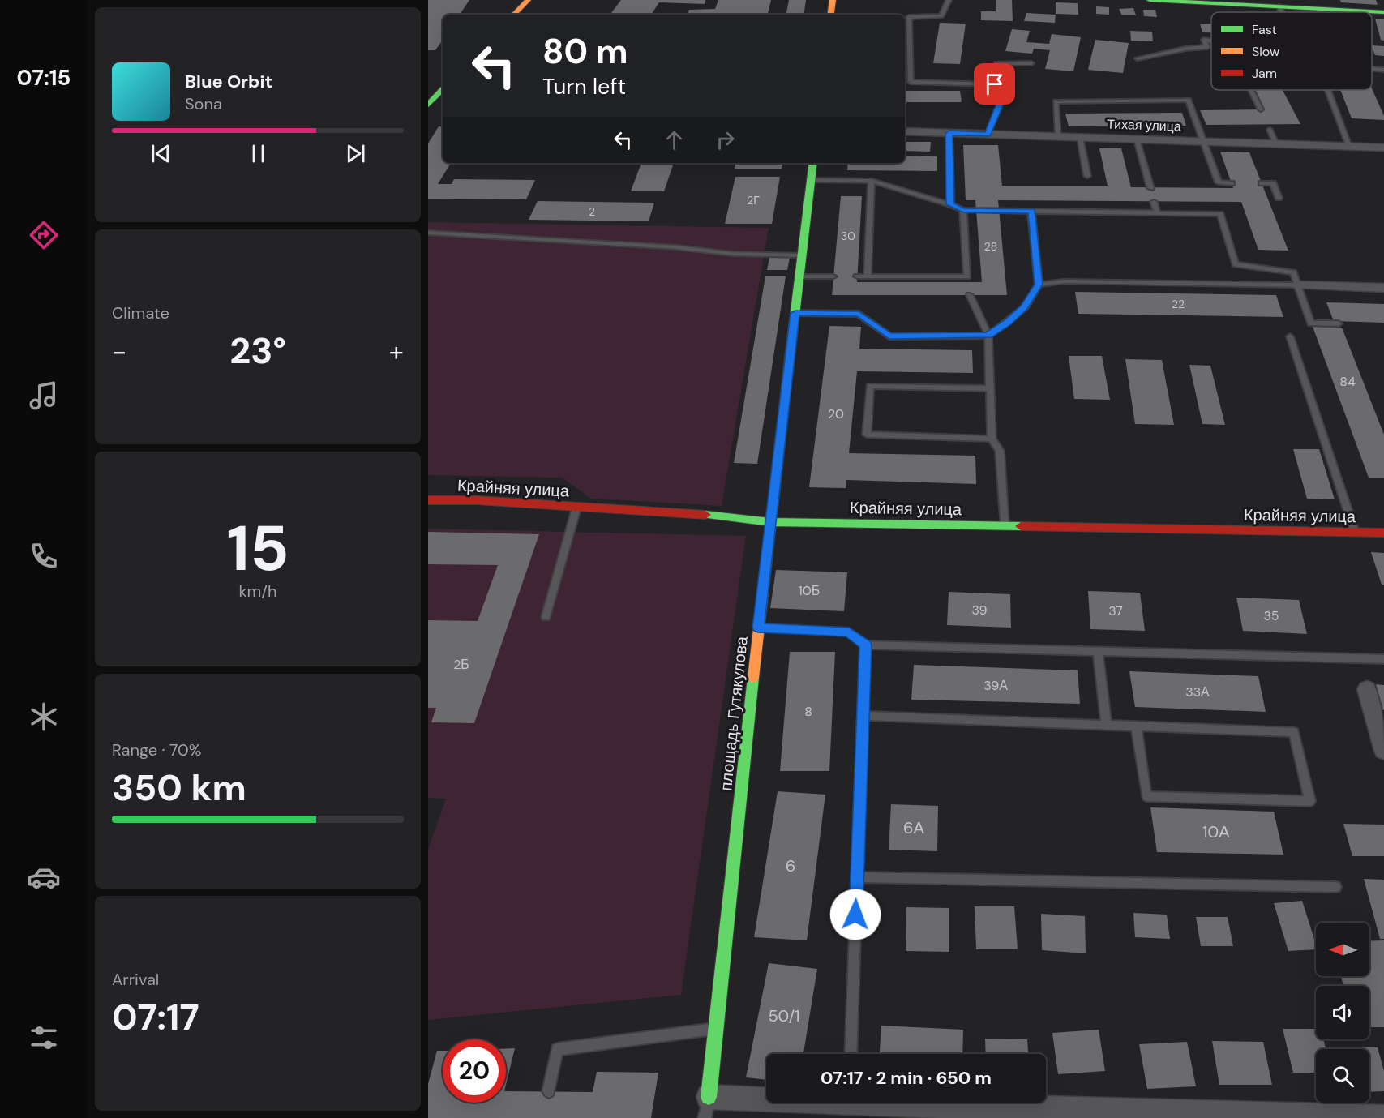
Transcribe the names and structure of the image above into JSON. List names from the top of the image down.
{
  "streets": {
    "street": ["Тихая улица", "Крайняя улица", "площадь Гутякулова"]
  },
  "crossings": [
    ["Крайняя улица", "площадь Гутякулова"]
  ],
  "house_numbers": [
    "2Г",
    "2",
    "30",
    "28",
    "22",
    "84",
    "20",
    "10Б",
    "39",
    "37",
    "35",
    "2Б",
    "39А",
    "33А",
    "8",
    "6А",
    "10А",
    "6",
    "50/1"
  ],
  "legend": ["Fast", "Slow", "Jam"],
  "north": "left",
  "page": {
    "tabs": "07:15",
    "turn": ["80 m", "Turn left"],
    "song": ["Blue Orbit", "Sona"],
    "tile": [
      "Climate",
      ["15", "km/h"],
      ["Range · 70%", "350 km"],
      ["Arrival", "07:17"]
    ],
    "heat": ["−", "23°", "+"],
    "limit": "20",
    "trip": "07:17 · 2 min · 650 m"
  }
}
